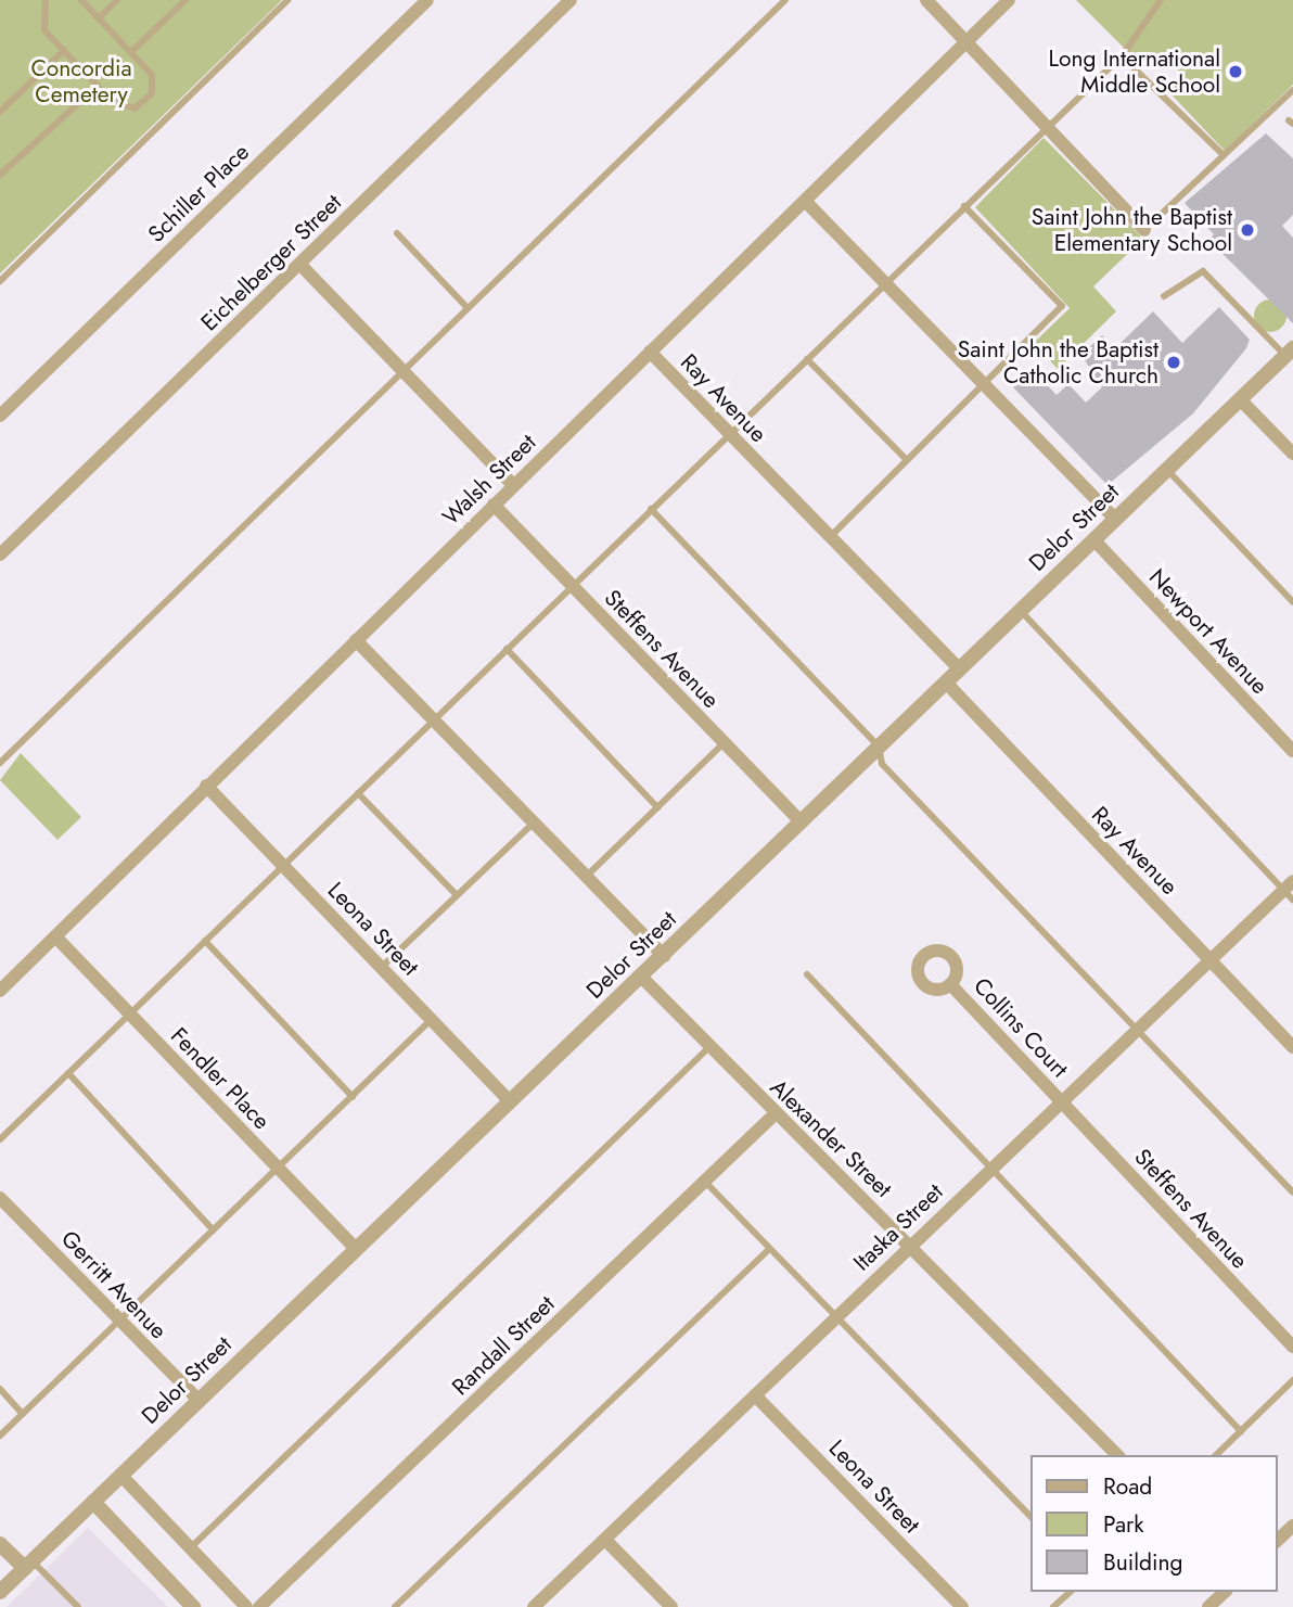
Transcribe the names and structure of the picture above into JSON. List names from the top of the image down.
{
  "streets": {
    "street": [
      "Schiller Place",
      "Eichelberger Street",
      "Ray Avenue",
      "Walsh Street",
      "Delor Street",
      "Newport Avenue",
      "Steffens Avenue",
      "Leona Street",
      "Collins Court",
      "Fendler Place",
      "Alexander Street",
      "Itaska Street",
      "Gerritt Avenue",
      "Randall Street"
    ]
  },
  "crossings": [
    ["Ray Avenue", "Walsh Street"],
    ["Ray Avenue", "Delor Street"],
    ["Ray Avenue", "Itaska Street"],
    ["Walsh Street", "Steffens Avenue"],
    ["Walsh Street", "Leona Street"],
    ["Walsh Street", "Fendler Place"],
    ["Delor Street", "Newport Avenue"],
    ["Delor Street", "Steffens Avenue"],
    ["Delor Street", "Leona Street"],
    ["Delor Street", "Fendler Place"],
    ["Delor Street", "Alexander Street"],
    ["Delor Street", "Gerritt Avenue"],
    ["Steffens Avenue", "Collins Court"],
    ["Steffens Avenue", "Itaska Street"],
    ["Leona Street", "Itaska Street"],
    ["Collins Court", "Itaska Street"],
    ["Alexander Street", "Itaska Street"],
    ["Alexander Street", "Randall Street"]
  ],
  "parks": ["Concordia Cemetery"],
  "places": ["Long International Middle School", "Saint John the Baptist Elementary School", "Saint John the Baptist Catholic Church"],
  "legend": ["Road", "Park", "Building"]
}
